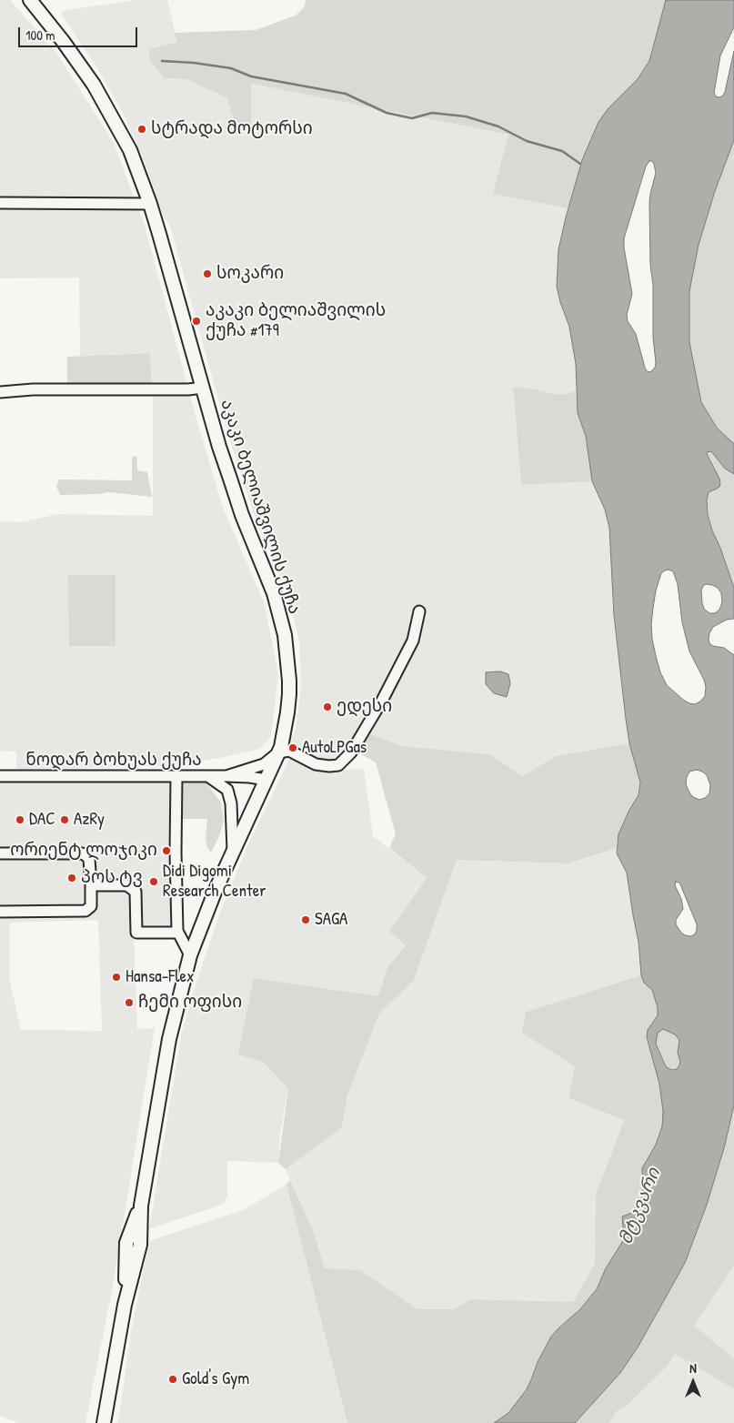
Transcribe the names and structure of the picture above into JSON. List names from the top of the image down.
{
  "streets": {
    "main road": ["აკაკი ბელიაშვილის ქუჩა"],
    "street": ["ნოდარ ბოხუას ქუჩა"]
  },
  "water": ["მტკვარი"],
  "places": [
    "სტრადა მოტორსი",
    "სოკარი",
    "აკაკი ბელიაშვილის ქუჩა #179",
    "ედესი",
    "AutoLPGas",
    "DAC",
    "AzRy",
    "ორიენტ ლოჯიკი",
    "პოს ტვ",
    "Didi Digomi Research Center",
    "SAGA",
    "Hansa-Flex",
    "ჩემი ოფისი",
    "Gold's Gym"
  ],
  "scale_bar": "100 m",
  "north": "top"
}
